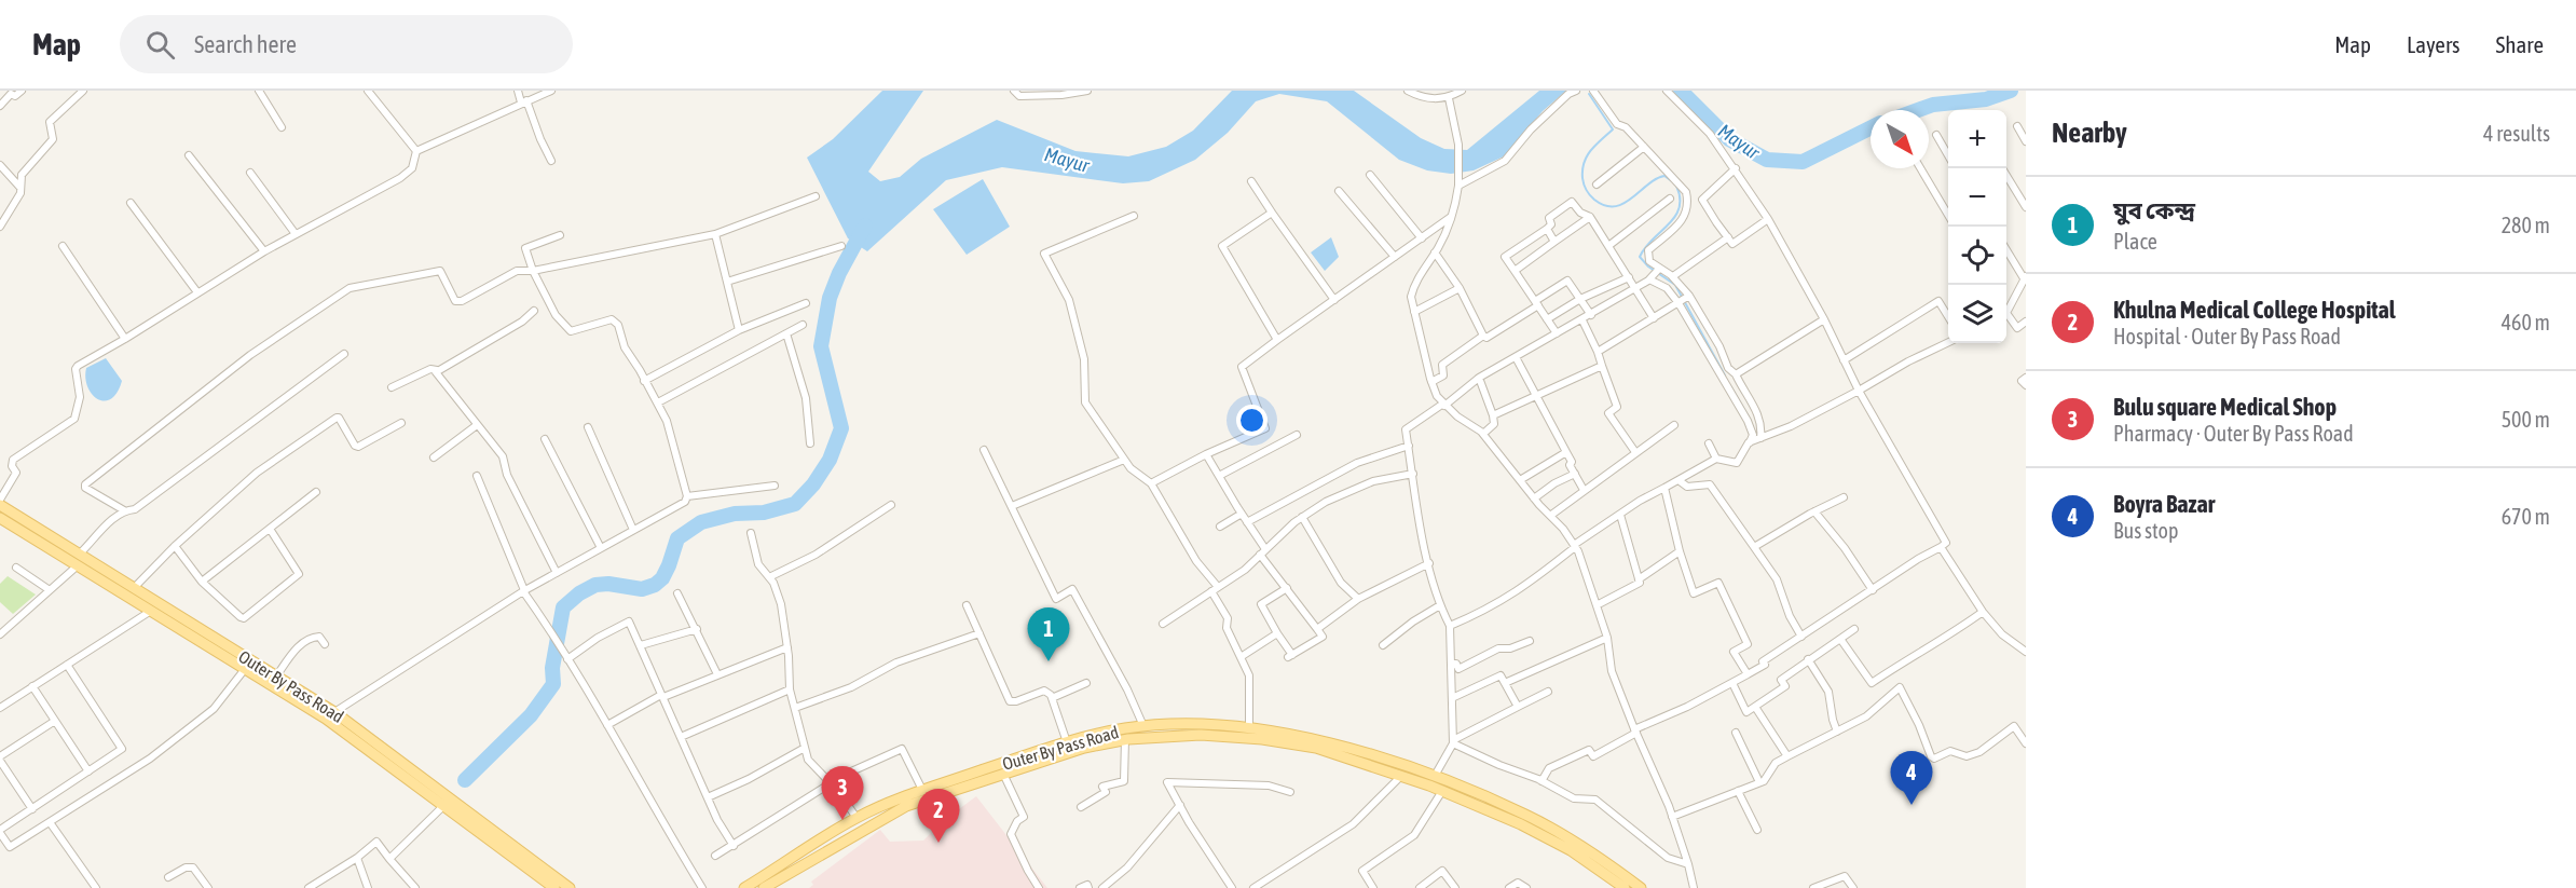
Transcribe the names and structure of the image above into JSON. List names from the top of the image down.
{
  "streets": {
    "main road": ["Outer By Pass Road"]
  },
  "water": ["Mayur"],
  "north": "bottom right",
  "page": {
    "header": "Map",
    "search": "Search here",
    "nav": ["Map", "Layers", "Share"],
    "heading": ["Nearby", "4 results"],
    "map_buttons": ["+", "−"],
    "list": [
      {
        "mark": "1",
        "name": "যুব কেন্দ্র",
        "note": "Place",
        "value": "280 m"
      },
      {
        "mark": "2",
        "name": "Khulna Medical College Hospital",
        "note": "Hospital · Outer By Pass Road",
        "value": "460 m"
      },
      {
        "mark": "3",
        "name": "Bulu square Medical Shop",
        "note": "Pharmacy · Outer By Pass Road",
        "value": "500 m"
      },
      {
        "mark": "4",
        "name": "Boyra Bazar",
        "note": "Bus stop",
        "value": "670 m"
      }
    ],
    "pins": [
      "1",
      "4",
      "3",
      "2"
    ]
  }
}
